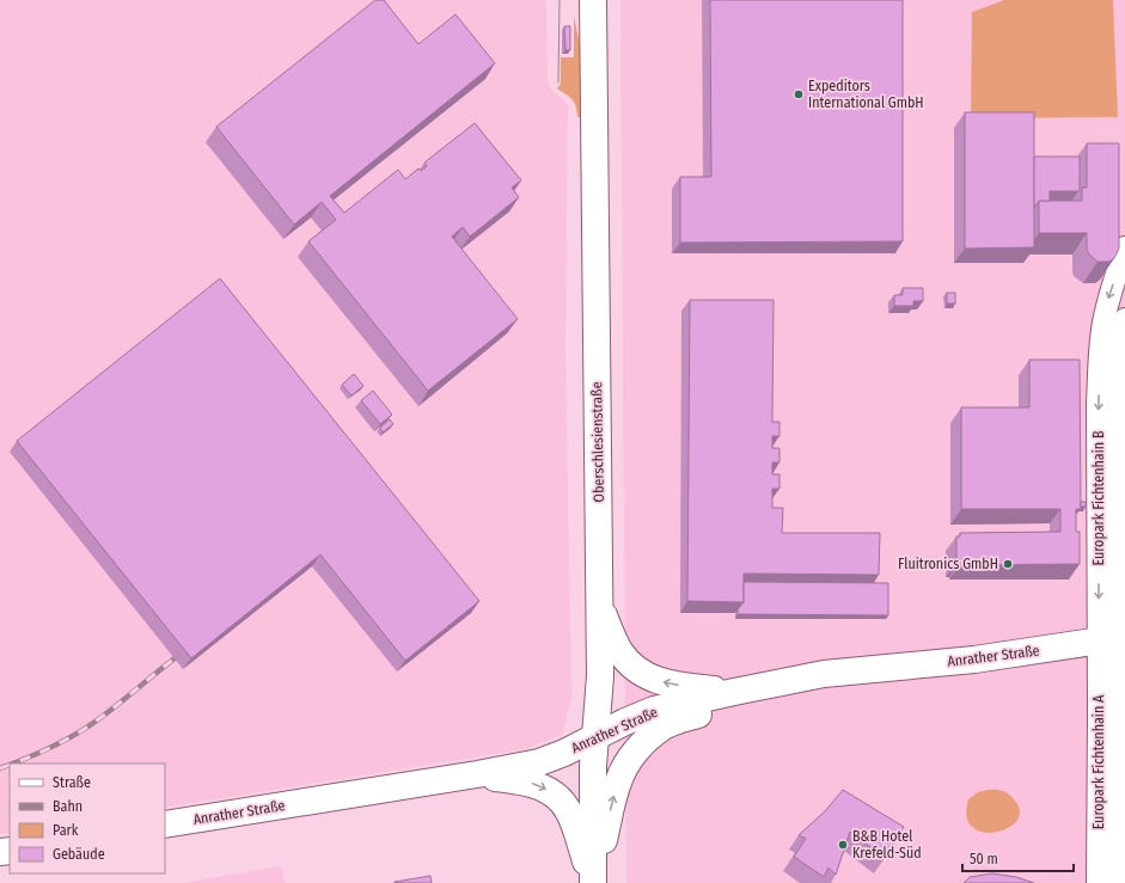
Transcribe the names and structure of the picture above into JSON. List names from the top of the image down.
{
  "streets": {
    "main road": ["Oberschlesienstraße", "Anrather Straße"],
    "street": ["Europark Fichtenhain B", "Europark Fichtenhain A"]
  },
  "crossings": [
    ["Oberschlesienstraße", "Anrather Straße"],
    ["Europark Fichtenhain B", "Anrather Straße"],
    ["Europark Fichtenhain B", "Europark Fichtenhain A"],
    ["Anrather Straße", "Europark Fichtenhain A"]
  ],
  "places": ["Expeditors International GmbH", "Fluitronics GmbH", "B&B Hotel Krefeld-Süd"],
  "legend": [
    "Straße",
    "Bahn",
    "Park",
    "Gebäude"
  ],
  "scale_bar": "50 m"
}
